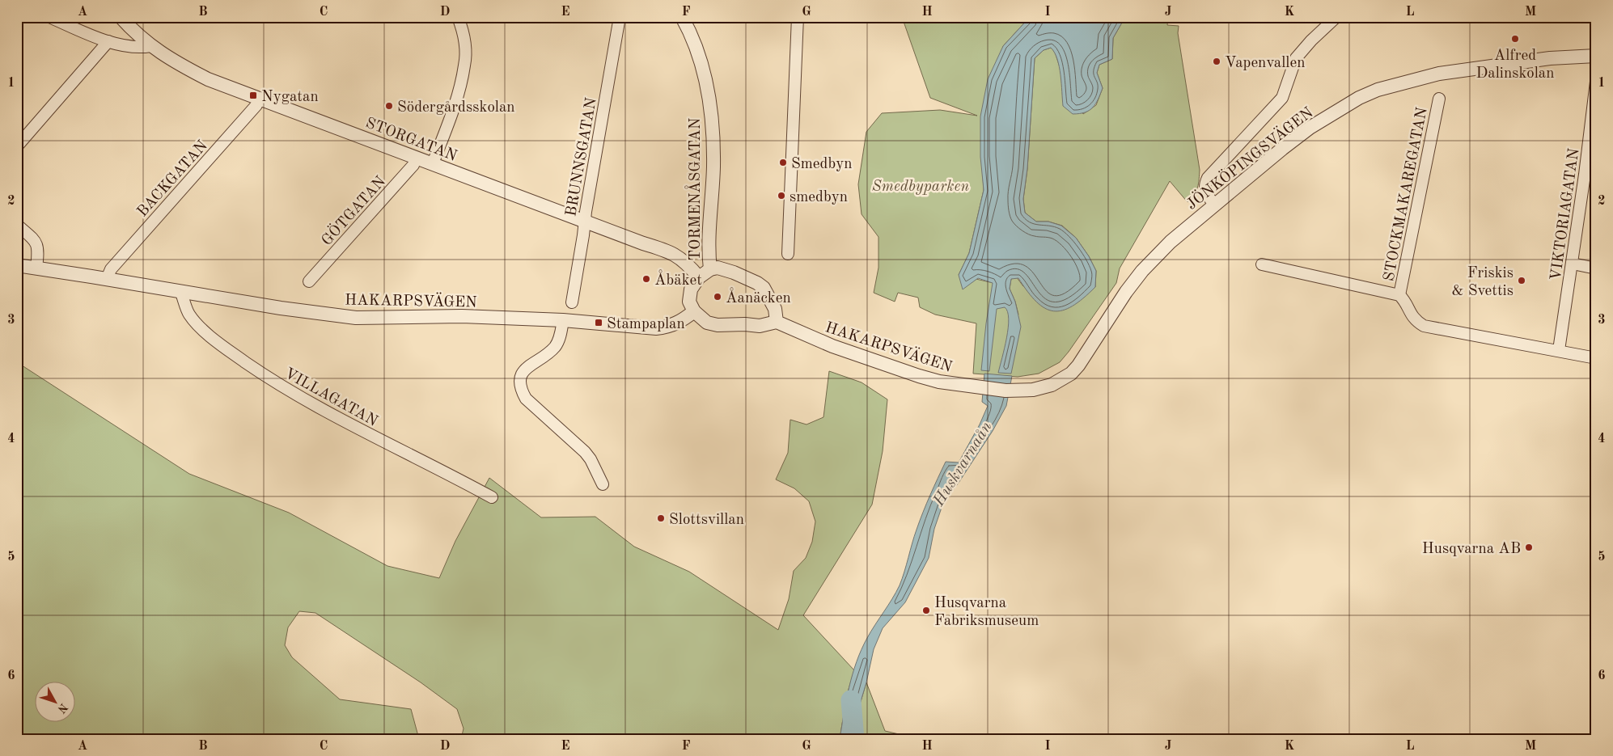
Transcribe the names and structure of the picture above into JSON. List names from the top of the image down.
{
  "streets": {
    "street": [
      "STORGATAN",
      "BRUNNSGATAN",
      "JÖNKÖPINGSVÄGEN",
      "BACKGATAN",
      "TORMENÅSGATAN",
      "STOCKMAKAREGATAN",
      "GÖTGATAN",
      "VIKTORIAGATAN",
      "HAKARPSVÄGEN",
      "VILLAGATAN"
    ]
  },
  "crossings": [
    ["STORGATAN", "BRUNNSGATAN"],
    ["STORGATAN", "BACKGATAN"],
    ["STORGATAN", "GÖTGATAN"],
    ["JÖNKÖPINGSVÄGEN", "HAKARPSVÄGEN"],
    ["BACKGATAN", "HAKARPSVÄGEN"],
    ["HAKARPSVÄGEN", "VILLAGATAN"]
  ],
  "water": ["Huskvarnaån"],
  "parks": ["Smedbyparken"],
  "places": {
    "other": [
      "Alfred Dalinskolan",
      "Vapenvallen",
      "Södergårdsskolan",
      "Smedbyn",
      "smedbyn",
      "Åbäket",
      "Friskis & Svettis",
      "Åanäcken",
      "Slottsvillan",
      "Husqvarna AB",
      "Husqvarna Fabriksmuseum"
    ],
    "transit": ["Nygatan", "Stampaplan"]
  },
  "north": "bottom right",
  "grid": {
    "columns": [
      "A",
      "B",
      "C",
      "D",
      "E",
      "F",
      "G",
      "H",
      "I",
      "J",
      "K",
      "L",
      "M"
    ],
    "rows": [
      "1",
      "2",
      "3",
      "4",
      "5",
      "6"
    ]
  }
}
